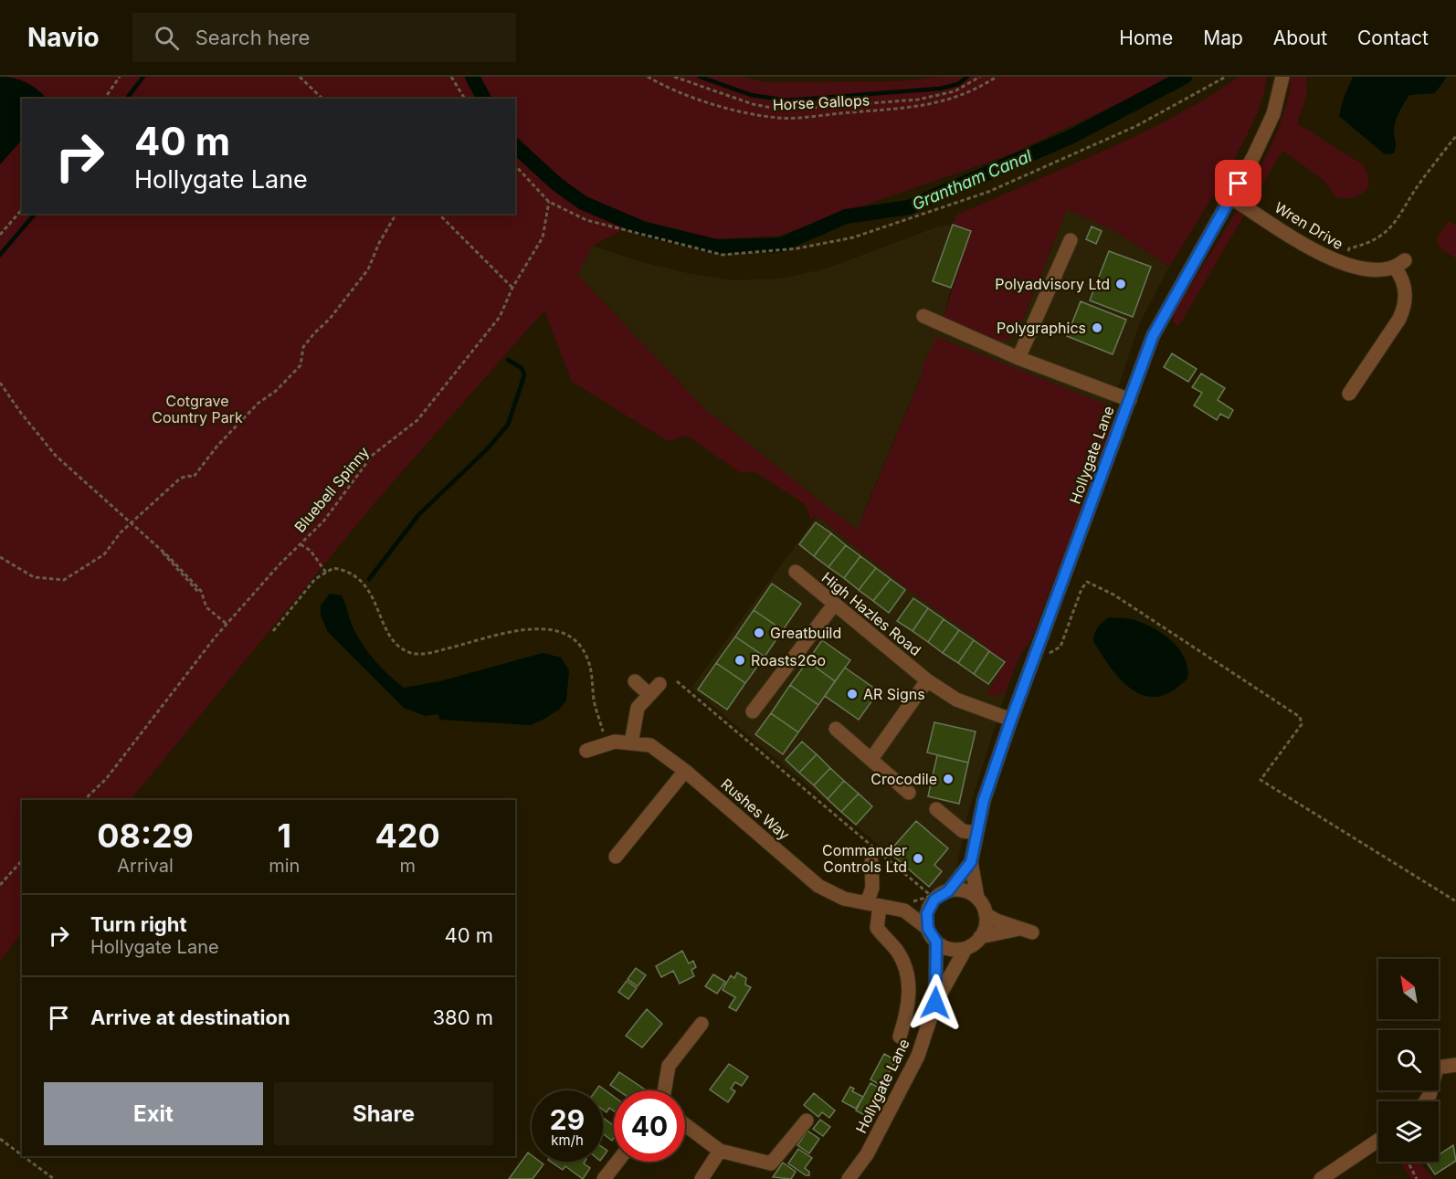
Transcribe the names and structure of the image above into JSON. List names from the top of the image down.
{
  "streets": {
    "street": [
      "Wren Drive",
      "Hollygate Lane",
      "High Hazles Road",
      "Rushes Way"
    ],
    "path": ["Horse Gallops", "Bluebell Spinny"]
  },
  "crossings": [
    ["Wren Drive", "Hollygate Lane"],
    ["Hollygate Lane", "High Hazles Road"],
    ["Hollygate Lane", "Rushes Way"]
  ],
  "water": ["Grantham Canal"],
  "parks": ["Cotgrave Country Park"],
  "places": [
    "Polyadvisory Ltd",
    "Polygraphics",
    "Greatbuild",
    "Roasts2Go",
    "AR Signs",
    "Crocodile",
    "Commander Controls Ltd"
  ],
  "north": "top left",
  "page": {
    "header": "Navio",
    "search": "Search here",
    "nav": [
      "Home",
      "Map",
      "About",
      "Contact"
    ],
    "turn": ["40 m", "Hollygate Lane"],
    "eta": [
      "08:29",
      "Arrival",
      "1",
      "min",
      "420",
      "m"
    ],
    "list": [
      {
        "name": "Turn right",
        "note": "Hollygate Lane",
        "value": "40 m"
      },
      {
        "name": "Arrive at destination",
        "value": "380 m"
      }
    ],
    "buttons": ["Exit", "Share"],
    "speed": "29 km/h",
    "limit": "40"
  }
}
